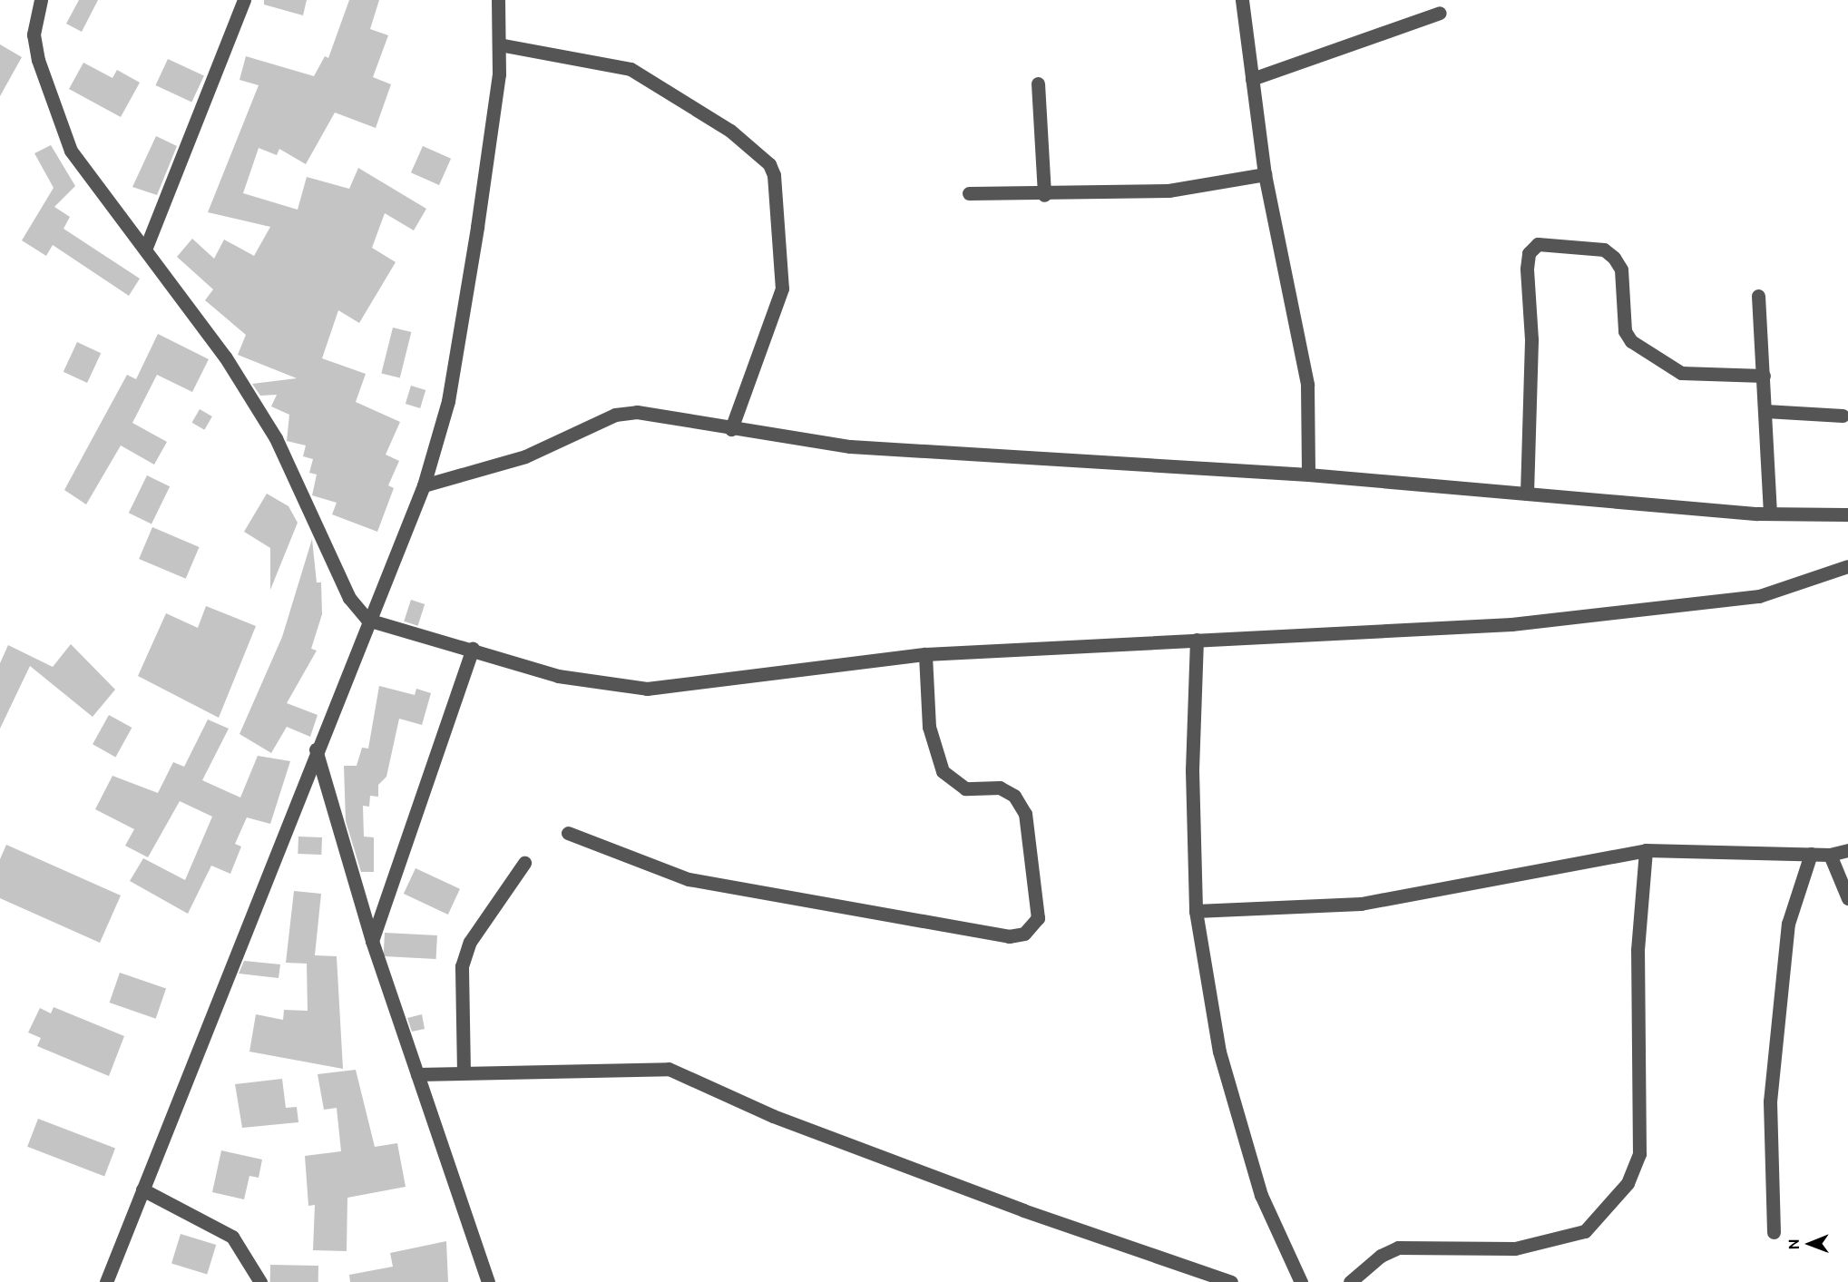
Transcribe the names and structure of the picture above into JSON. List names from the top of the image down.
{
  "north": "left"
}
